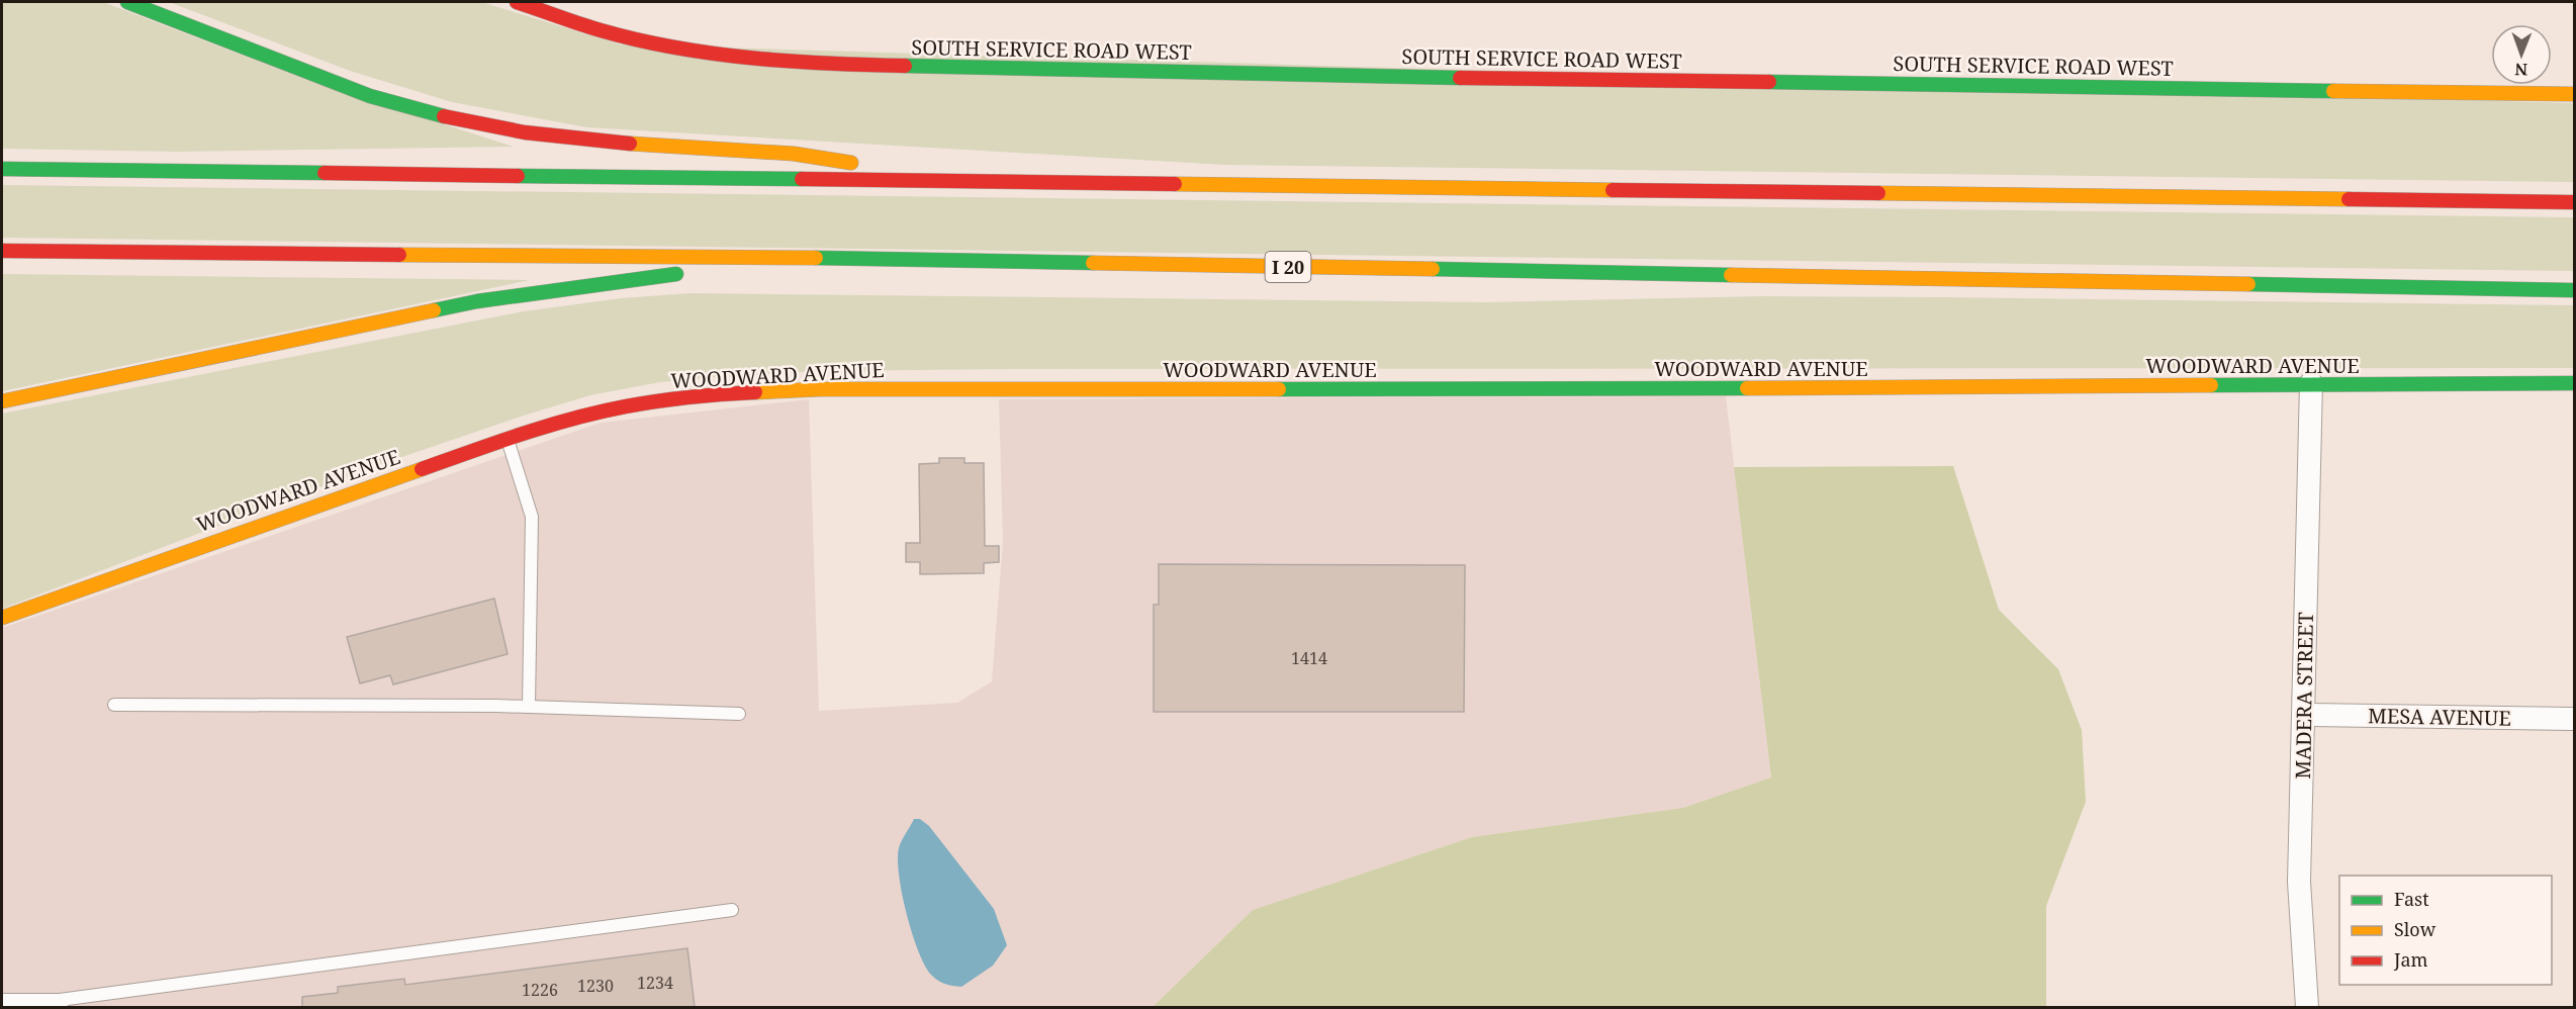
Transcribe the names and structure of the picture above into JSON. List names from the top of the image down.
{
  "streets": {
    "main road": ["SOUTH SERVICE ROAD WEST", "I 20", "WOODWARD AVENUE"],
    "street": ["MADERA STREET", "MESA AVENUE"]
  },
  "crossings": [
    ["WOODWARD AVENUE", "MADERA STREET"],
    ["MADERA STREET", "MESA AVENUE"]
  ],
  "house_numbers": [
    "1414",
    "1234",
    "1230",
    "1226"
  ],
  "legend": ["Fast", "Slow", "Jam"],
  "north": "bottom"
}
